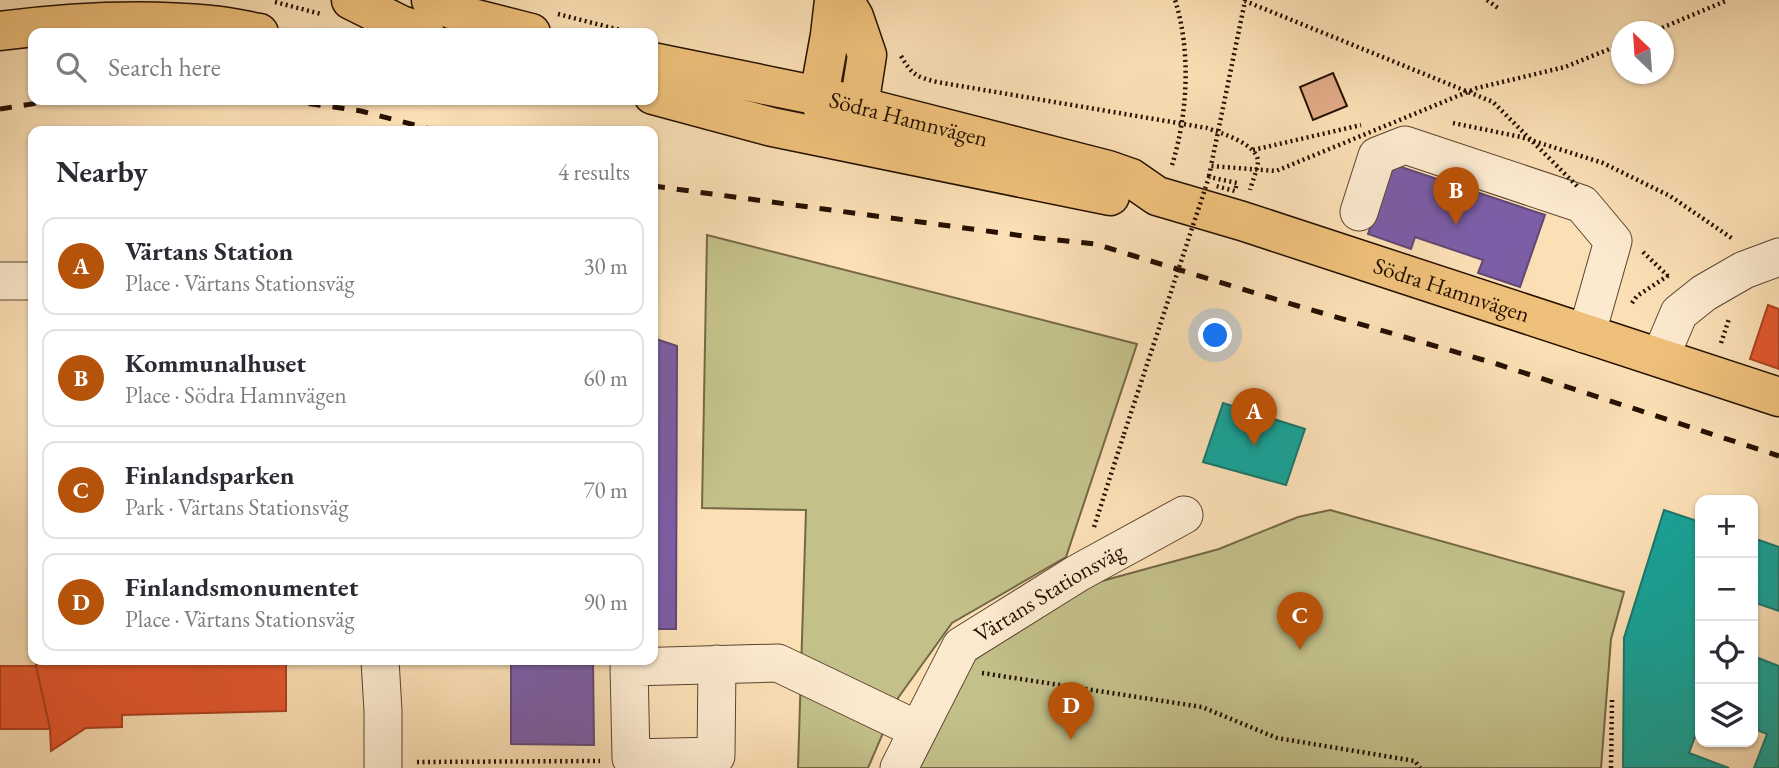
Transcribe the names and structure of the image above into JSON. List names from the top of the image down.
{
  "streets": {
    "main road": ["Södra Hamnvägen"],
    "street": ["Värtans Stationsväg"]
  },
  "north": "top left",
  "page": {
    "search": "Search here",
    "heading": ["Nearby", "4 results"],
    "pins": [
      "B",
      "A",
      "C",
      "D"
    ],
    "list": [
      {
        "mark": "A",
        "name": "Värtans Station",
        "note": "Place · Värtans Stationsväg",
        "value": "30 m"
      },
      {
        "mark": "B",
        "name": "Kommunalhuset",
        "note": "Place · Södra Hamnvägen",
        "value": "60 m"
      },
      {
        "mark": "C",
        "name": "Finlandsparken",
        "note": "Park · Värtans Stationsväg",
        "value": "70 m"
      },
      {
        "mark": "D",
        "name": "Finlandsmonumentet",
        "note": "Place · Värtans Stationsväg",
        "value": "90 m"
      }
    ],
    "map_buttons": ["+", "−"]
  }
}
